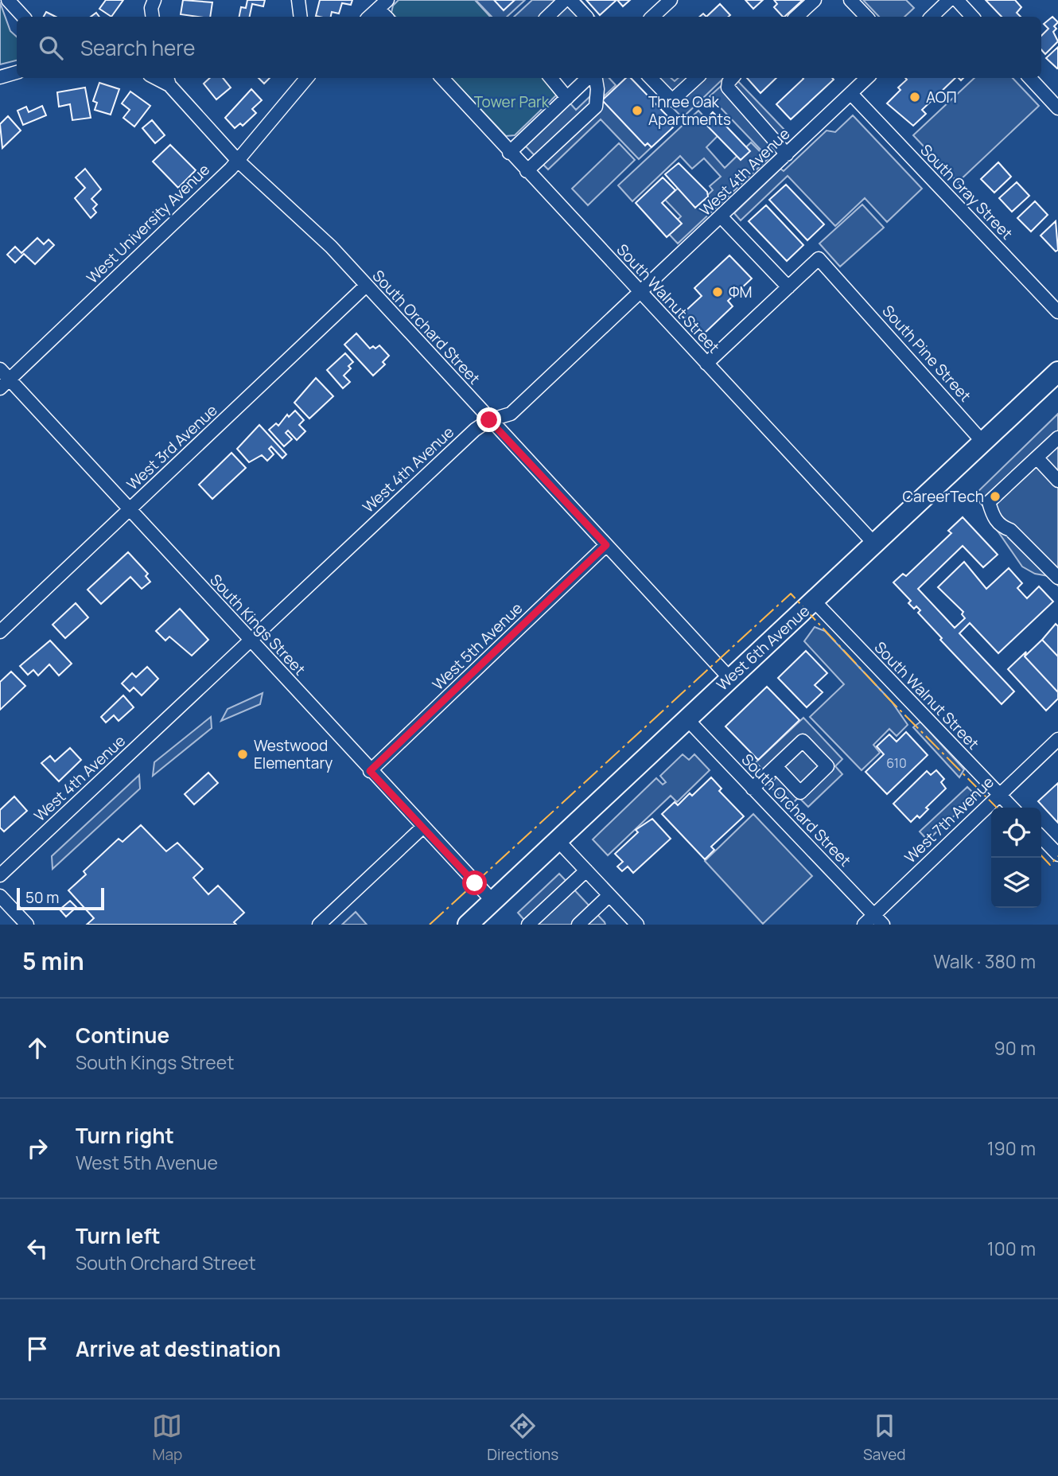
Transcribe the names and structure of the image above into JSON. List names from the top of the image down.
{
  "streets": {
    "highway": ["West 6th Avenue"],
    "street": [
      "West 4th Avenue",
      "South Gray Street",
      "West University Avenue",
      "South Walnut Street",
      "South Orchard Street",
      "South Pine Street",
      "West 3rd Avenue",
      "South Kings Street",
      "West 5th Avenue",
      "West 7th Avenue"
    ]
  },
  "crossings": [
    ["West 4th Avenue", "South Gray Street"],
    ["West 4th Avenue", "South Walnut Street"],
    ["West 4th Avenue", "South Orchard Street"],
    ["West 4th Avenue", "South Kings Street"],
    ["West University Avenue", "South Orchard Street"],
    ["West University Avenue", "South Kings Street"],
    ["South Walnut Street", "West 6th Avenue"],
    ["South Walnut Street", "West 7th Avenue"],
    ["South Orchard Street", "West 3rd Avenue"],
    ["South Orchard Street", "West 5th Avenue"],
    ["South Orchard Street", "West 6th Avenue"],
    ["South Orchard Street", "West 7th Avenue"],
    ["South Pine Street", "West 6th Avenue"],
    ["West 3rd Avenue", "South Kings Street"],
    ["South Kings Street", "West 5th Avenue"],
    ["South Kings Street", "West 6th Avenue"]
  ],
  "parks": ["Tower Park"],
  "places": [
    "AOΠ",
    "Three Oak Apartments",
    "ΦΜ",
    "CareerTech",
    "Westwood Elementary"
  ],
  "house_numbers": ["610"],
  "scale_bar": "50 m",
  "page": {
    "search": "Search here",
    "scale": "50 m",
    "heading": ["5 min", "Walk · 380 m"],
    "list": [
      ["Continue", "South Kings Street", "90 m"],
      ["Turn right", "West 5th Avenue", "190 m"],
      ["Turn left", "South Orchard Street", "100 m"],
      "Arrive at destination"
    ],
    "nav": ["Map", "Directions", "Saved"]
  }
}
